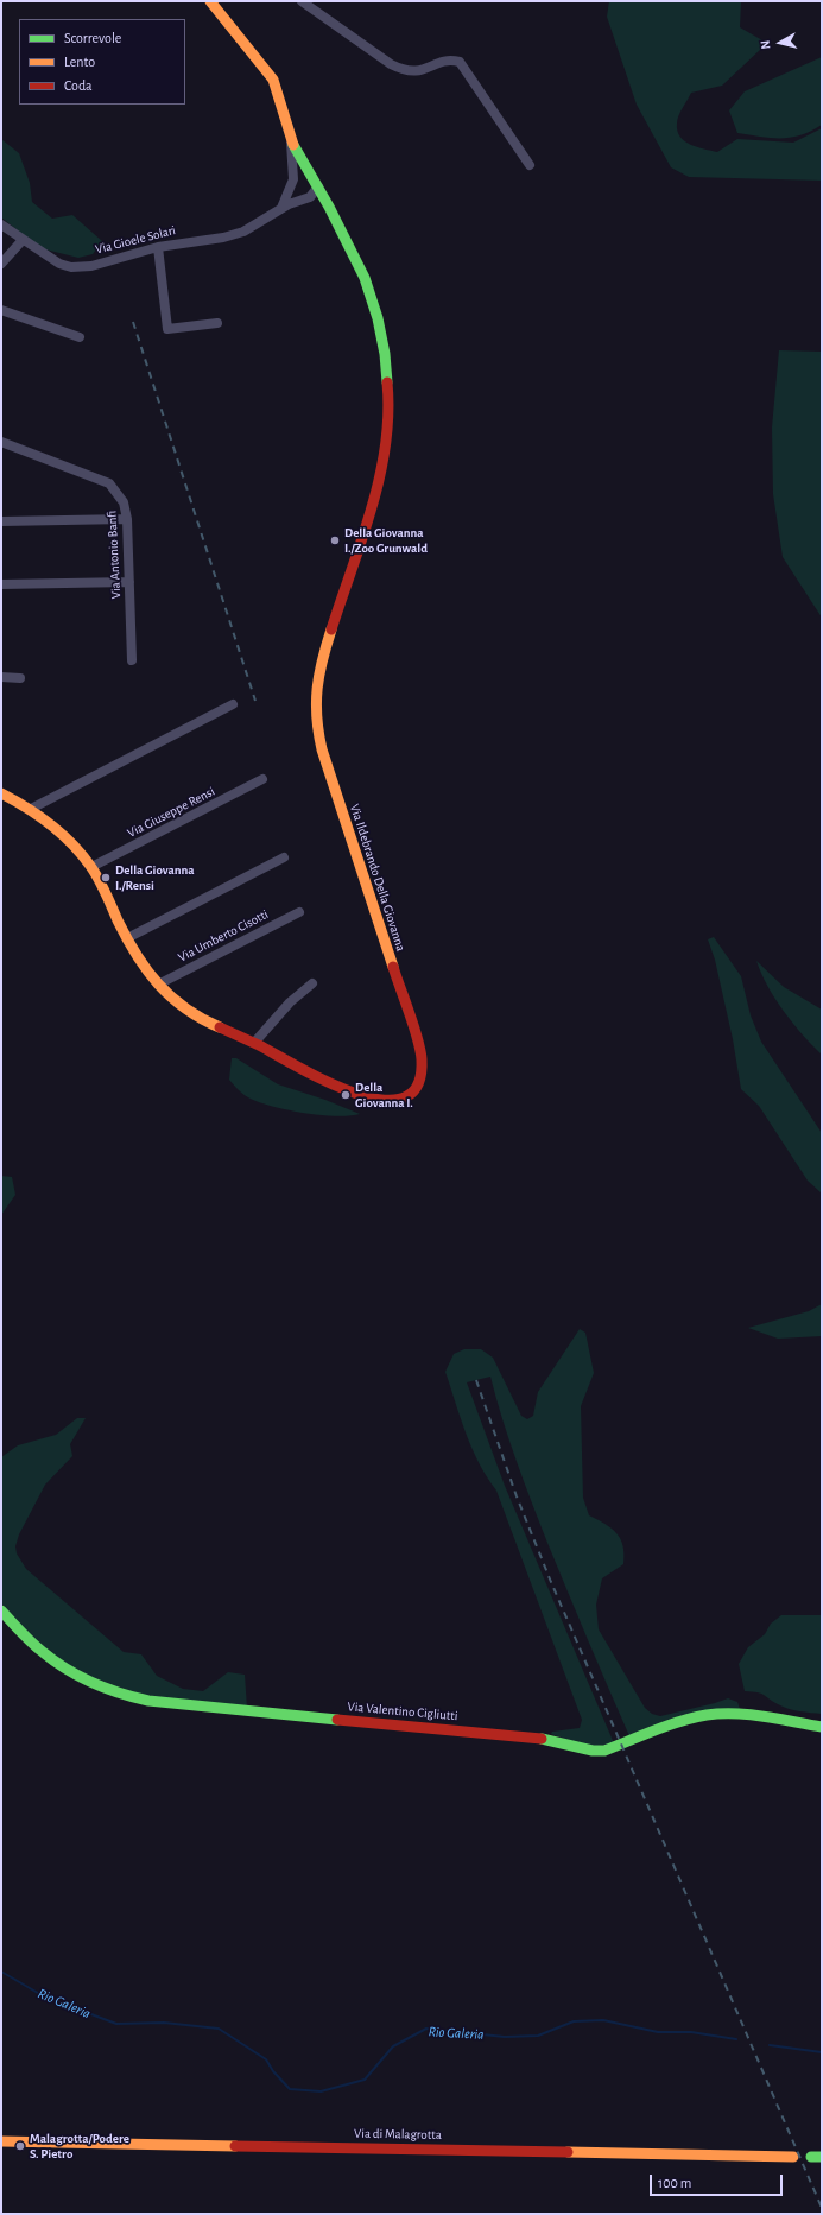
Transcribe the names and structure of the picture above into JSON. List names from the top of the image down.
{
  "streets": {
    "street": [
      "Via Gioele Solari",
      "Via Antonio Banfi",
      "Via Giuseppe Rensi",
      "Via Ildebrando Della Giovanna",
      "Via Umberto Cisotti",
      "Via Valentino Cigliutti",
      "Via di Malagrotta"
    ]
  },
  "crossings": [
    ["Via Gioele Solari", "Via Ildebrando Della Giovanna"],
    ["Via Giuseppe Rensi", "Via Ildebrando Della Giovanna"],
    ["Via Ildebrando Della Giovanna", "Via Umberto Cisotti"]
  ],
  "water": ["Rio Galeria"],
  "places": [
    "Della Giovanna I./Zoo Grunwald",
    "Della Giovanna I./Rensi",
    "Della Giovanna I.",
    "Malagrotta/Podere S. Pietro"
  ],
  "legend": ["Scorrevole", "Lento", "Coda"],
  "scale_bar": "100 m",
  "north": "left"
}
